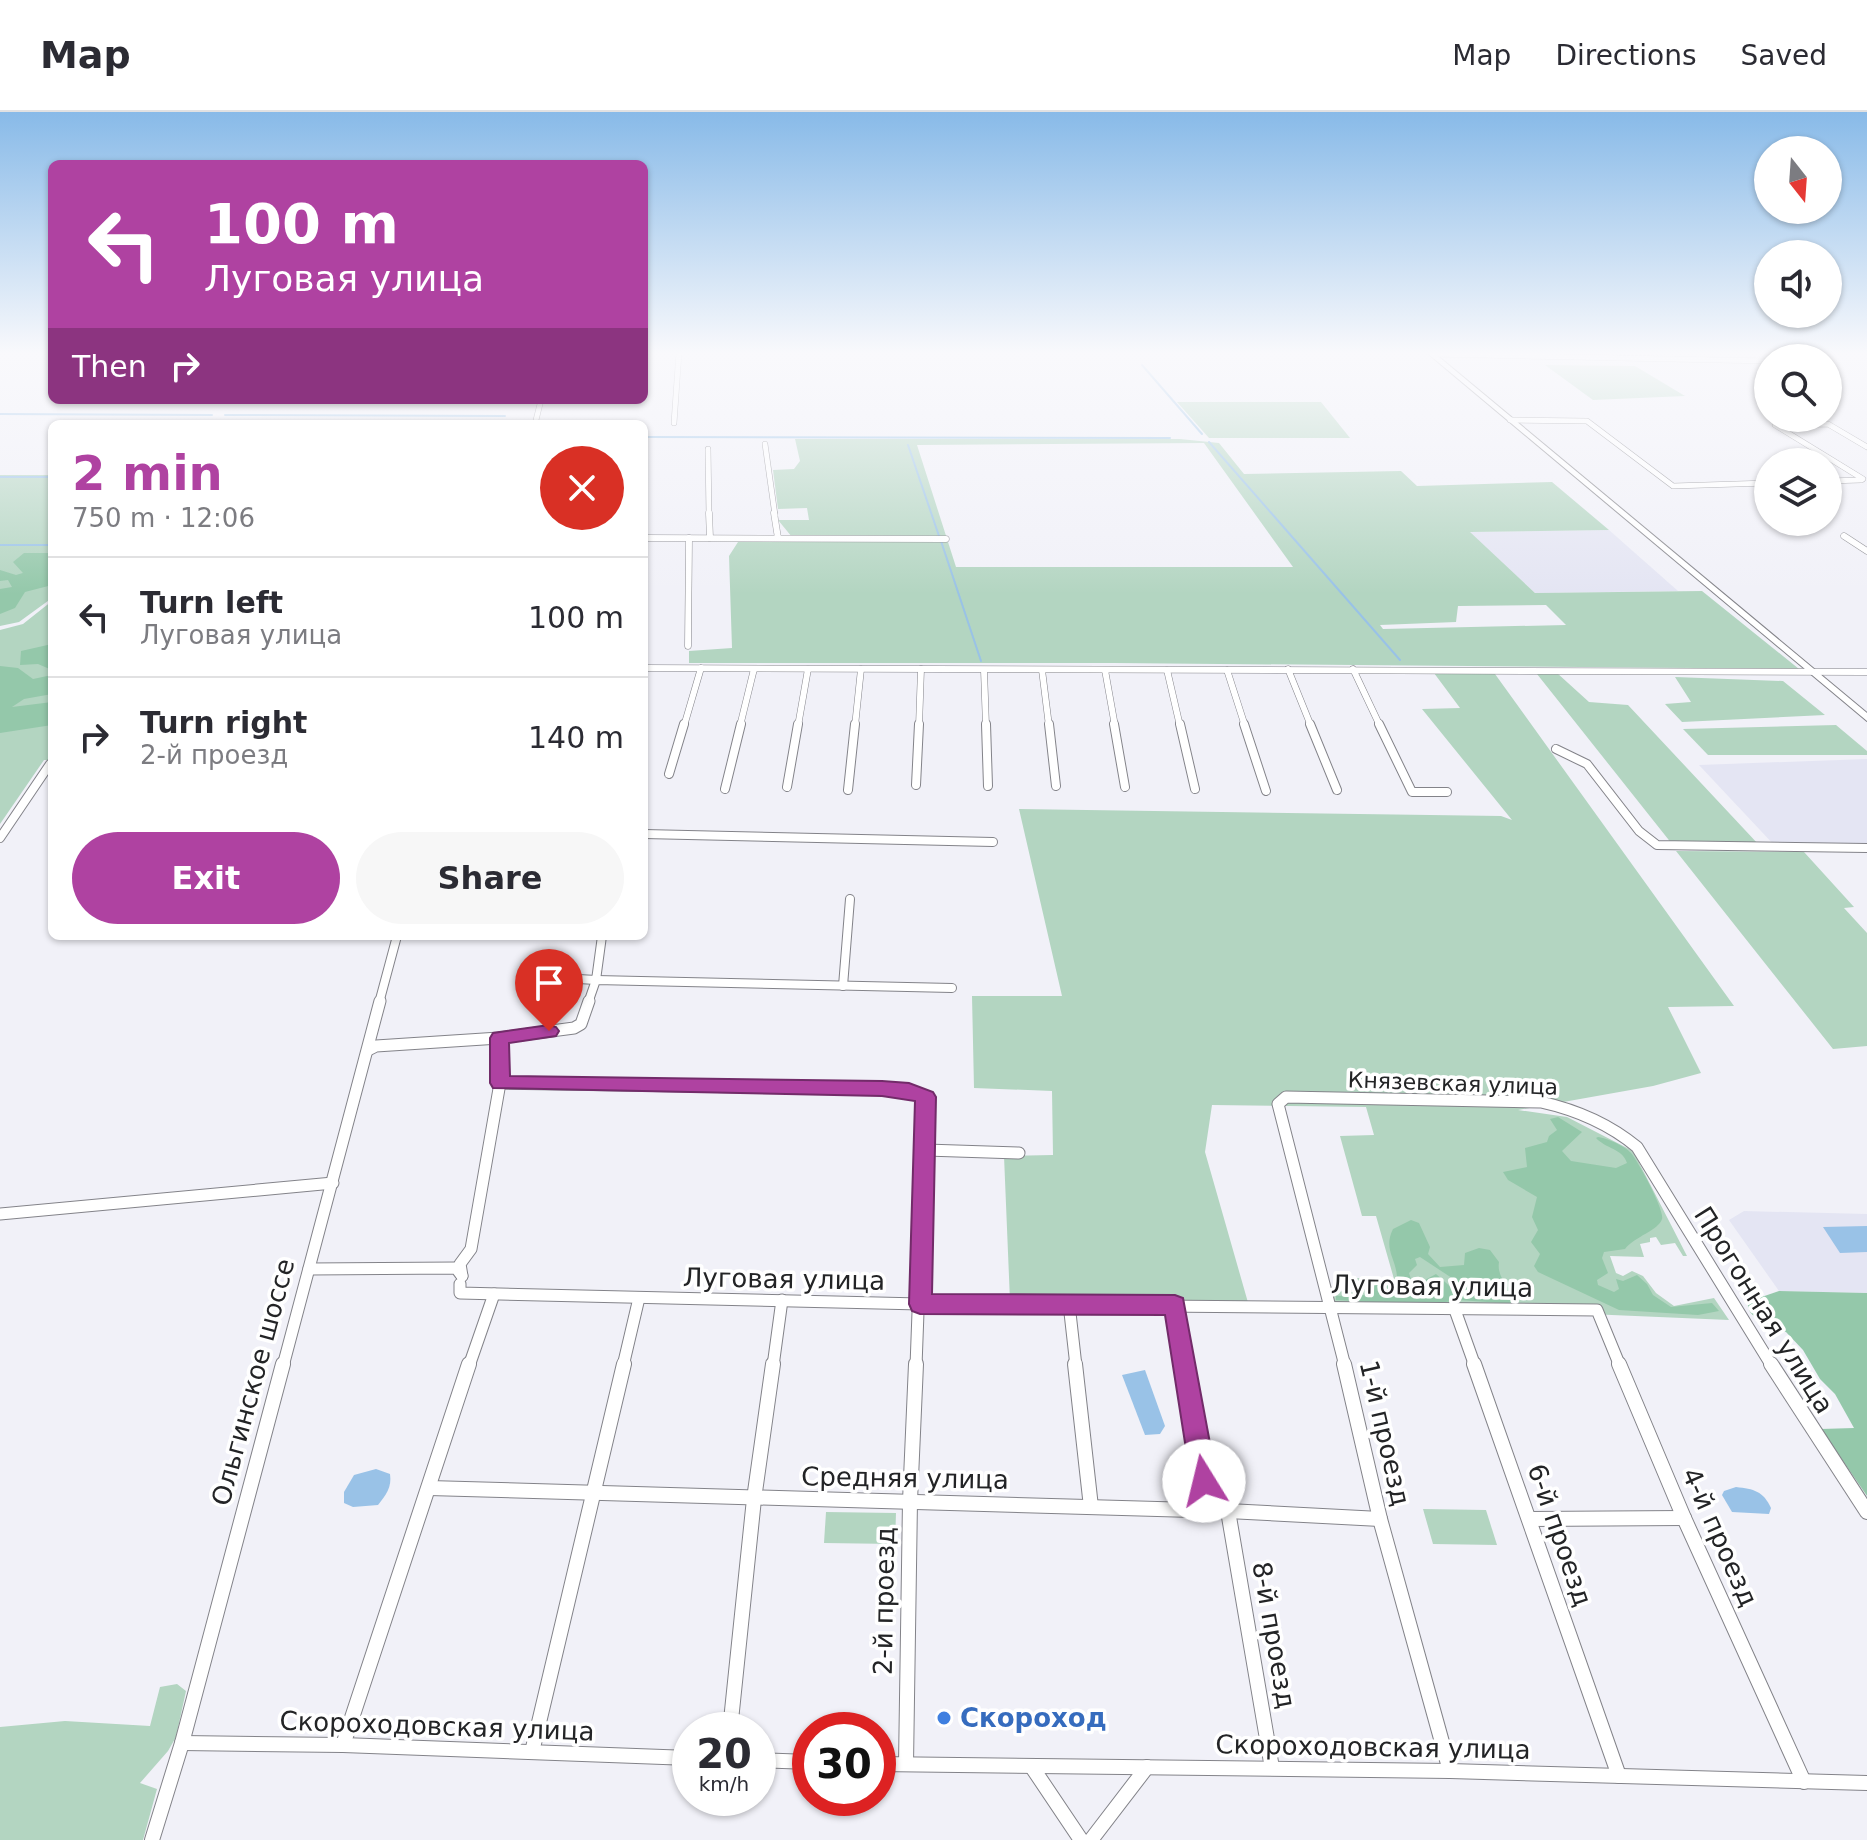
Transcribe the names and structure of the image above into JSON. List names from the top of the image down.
{
  "streets": {
    "street": [
      "Князевская улица",
      "Луговая улица",
      "Прогонная улица",
      "Ольгинское шоссе",
      "1-й проезд",
      "Средняя улица",
      "6-й проезд",
      "4-й проезд",
      "2-й проезд",
      "8-й проезд",
      "Скороходовская улица"
    ]
  },
  "crossings": [
    ["Князевская улица", "Прогонная улица"],
    ["Князевская улица", "1-й проезд"],
    ["Луговая улица", "Ольгинское шоссе"],
    ["Луговая улица", "1-й проезд"],
    ["Луговая улица", "6-й проезд"],
    ["Луговая улица", "4-й проезд"],
    ["Луговая улица", "2-й проезд"],
    ["Ольгинское шоссе", "Скороходовская улица"],
    ["1-й проезд", "Средняя улица"],
    ["1-й проезд", "Скороходовская улица"],
    ["Средняя улица", "2-й проезд"],
    ["Средняя улица", "8-й проезд"],
    ["6-й проезд", "Скороходовская улица"],
    ["4-й проезд", "Скороходовская улица"],
    ["2-й проезд", "Скороходовская улица"],
    ["8-й проезд", "Скороходовская улица"]
  ],
  "places": ["Скороход"],
  "north": "bottom",
  "page": {
    "header": "Map",
    "nav": ["Map", "Directions", "Saved"],
    "turn": ["100 m", "Луговая улица"],
    "then": "Then",
    "heading": ["2 min", "750 m · 12:06"],
    "list": [
      {
        "name": "Turn left",
        "note": "Луговая улица",
        "value": "100 m"
      },
      {
        "name": "Turn right",
        "note": "2-й проезд",
        "value": "140 m"
      }
    ],
    "buttons": ["Exit", "Share"],
    "speed": "20 km/h",
    "limit": "30"
  }
}
